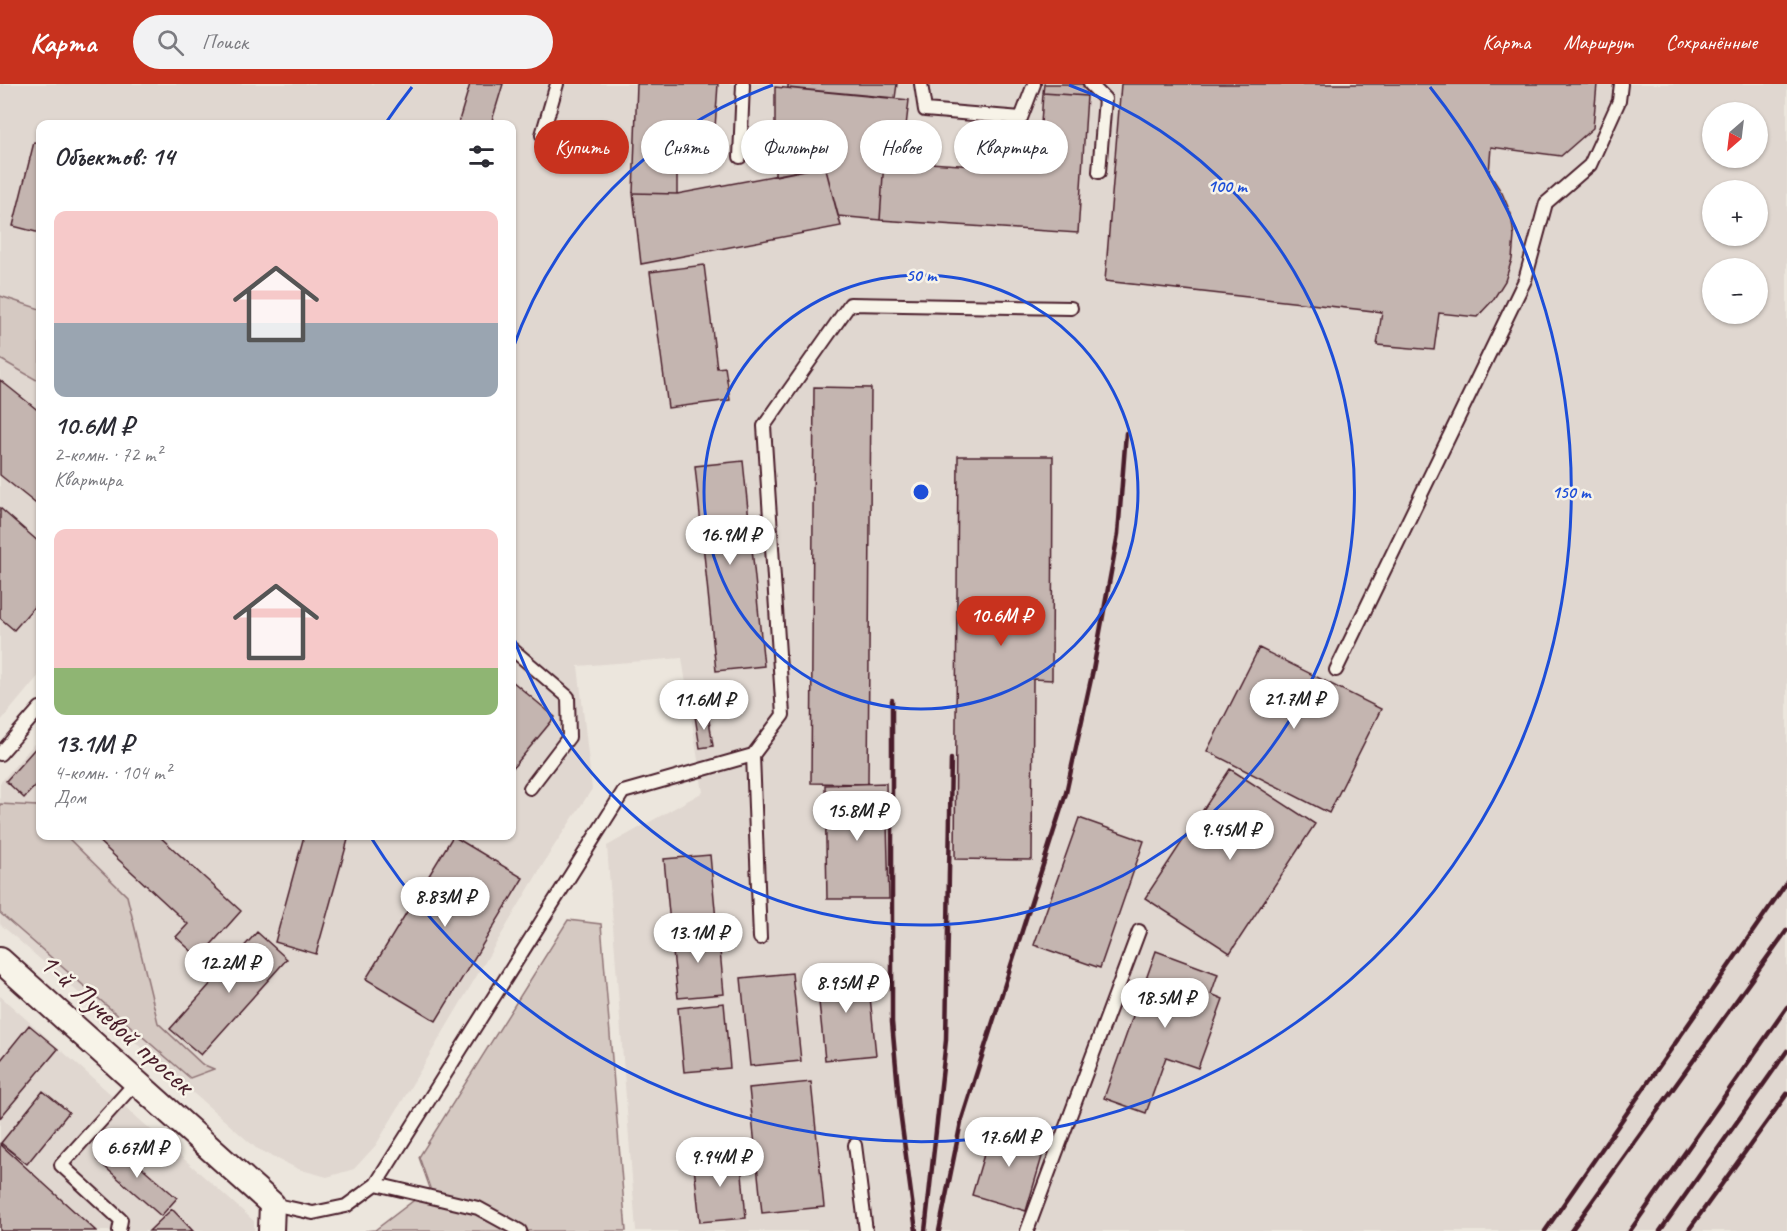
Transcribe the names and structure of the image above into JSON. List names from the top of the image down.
{
  "streets": {
    "street": ["1-й Лучевой просек"]
  },
  "north": "bottom left",
  "page": {
    "header": "Карта",
    "search": "Поиск",
    "nav": ["Карта", "Маршрут", "Сохранённые"],
    "map_buttons": ["+", "−"],
    "chip": [
      "Купить",
      "Снять",
      "Фильтры",
      "Новое",
      "Квартира"
    ],
    "heading": "Объектов: 14",
    "list": [
      {
        "name": "10.6M ₽",
        "note": "2-комн. · 72 m² · Квартира"
      },
      {
        "name": "13.1M ₽",
        "note": "4-комн. · 104 m² · Дом"
      }
    ],
    "price": [
      "16.9M ₽",
      "10.6M ₽",
      "21.7M ₽",
      "11.6M ₽",
      "15.8M ₽",
      "9.45M ₽",
      "8.83M ₽",
      "13.1M ₽",
      "12.2M ₽",
      "8.95M ₽",
      "18.5M ₽",
      "17.6M ₽",
      "6.67M ₽",
      "9.94M ₽"
    ]
  },
  "rings": ["100 m", "50 m", "150 m"]
}
